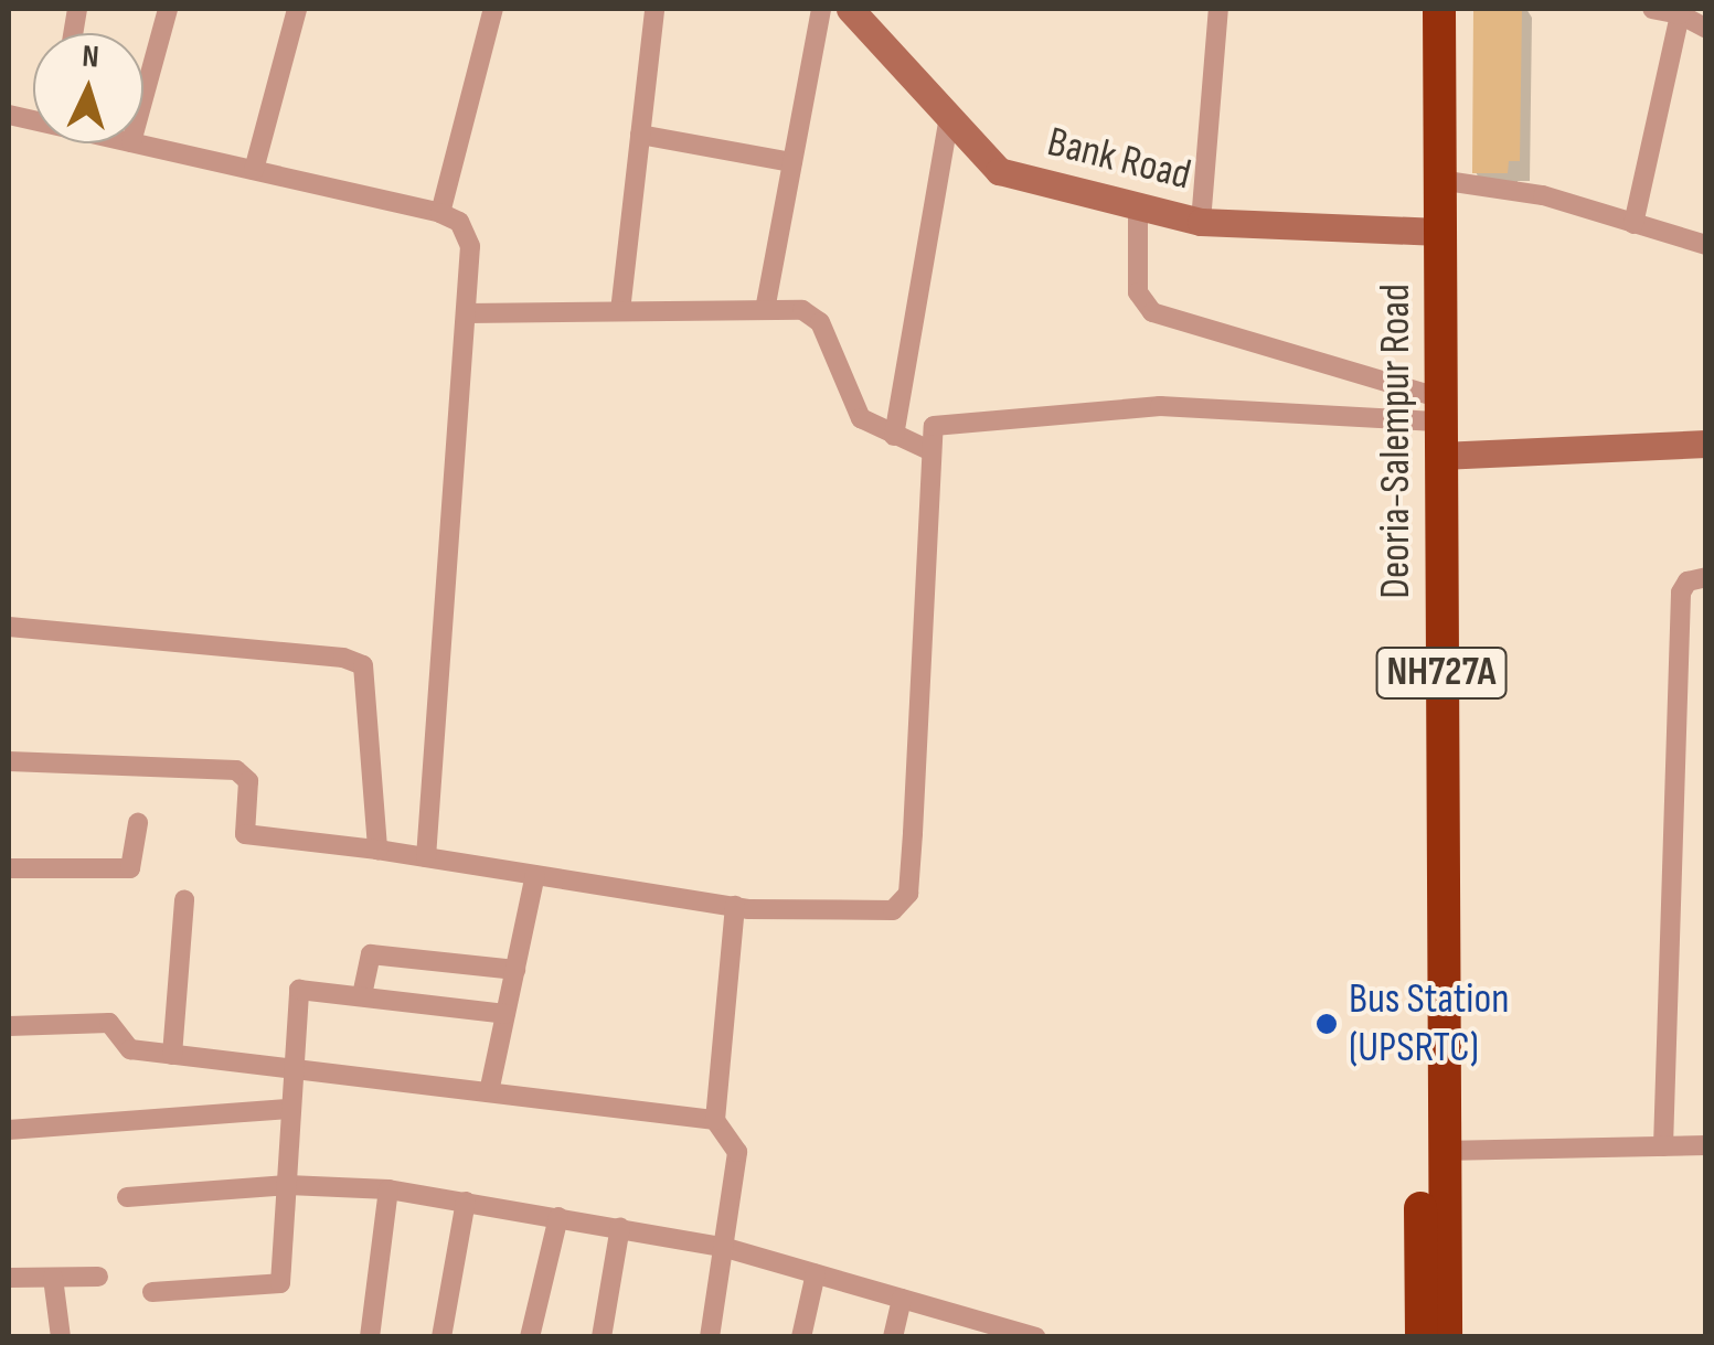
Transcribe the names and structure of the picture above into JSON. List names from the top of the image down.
{
  "streets": {
    "highway": ["Deoria-Salempur Road", "NH727A"],
    "street": ["Bank Road"]
  },
  "crossings": [
    ["Bank Road", "Deoria-Salempur Road"]
  ],
  "places": ["Bus Station (UPSRTC)"],
  "north": "top"
}
